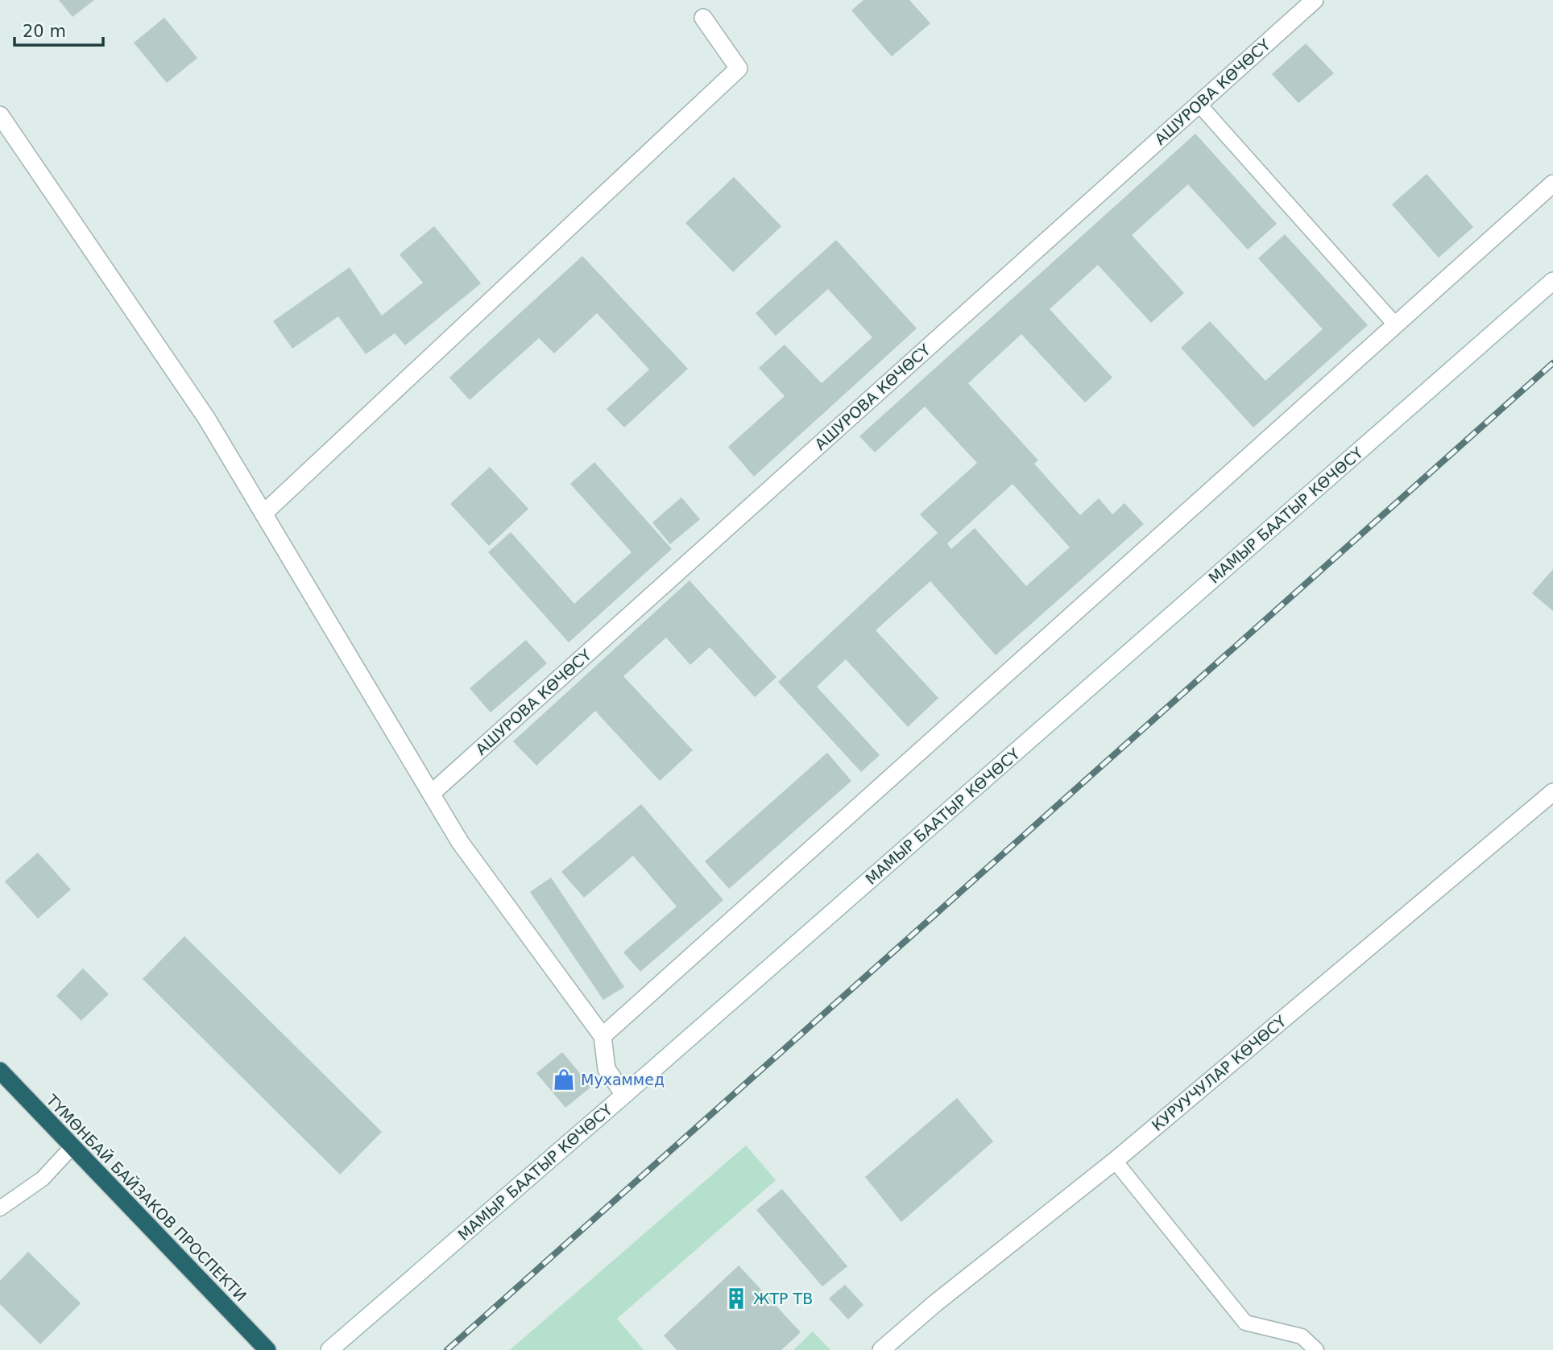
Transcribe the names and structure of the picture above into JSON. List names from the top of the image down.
{
  "streets": {
    "highway": ["ТҮМӨНБАЙ БАЙЗАКОВ ПРОСПЕКТИ"],
    "street": ["АШУРОВА КӨЧӨСҮ", "МАМЫР БААТЫР КӨЧӨСҮ", "КУРУУЧУЛАР КӨЧӨСҮ"]
  },
  "places": {
    "shop": ["Мухаммед"],
    "building": ["ЖТР ТВ"]
  },
  "scale_bar": "20 m"
}
